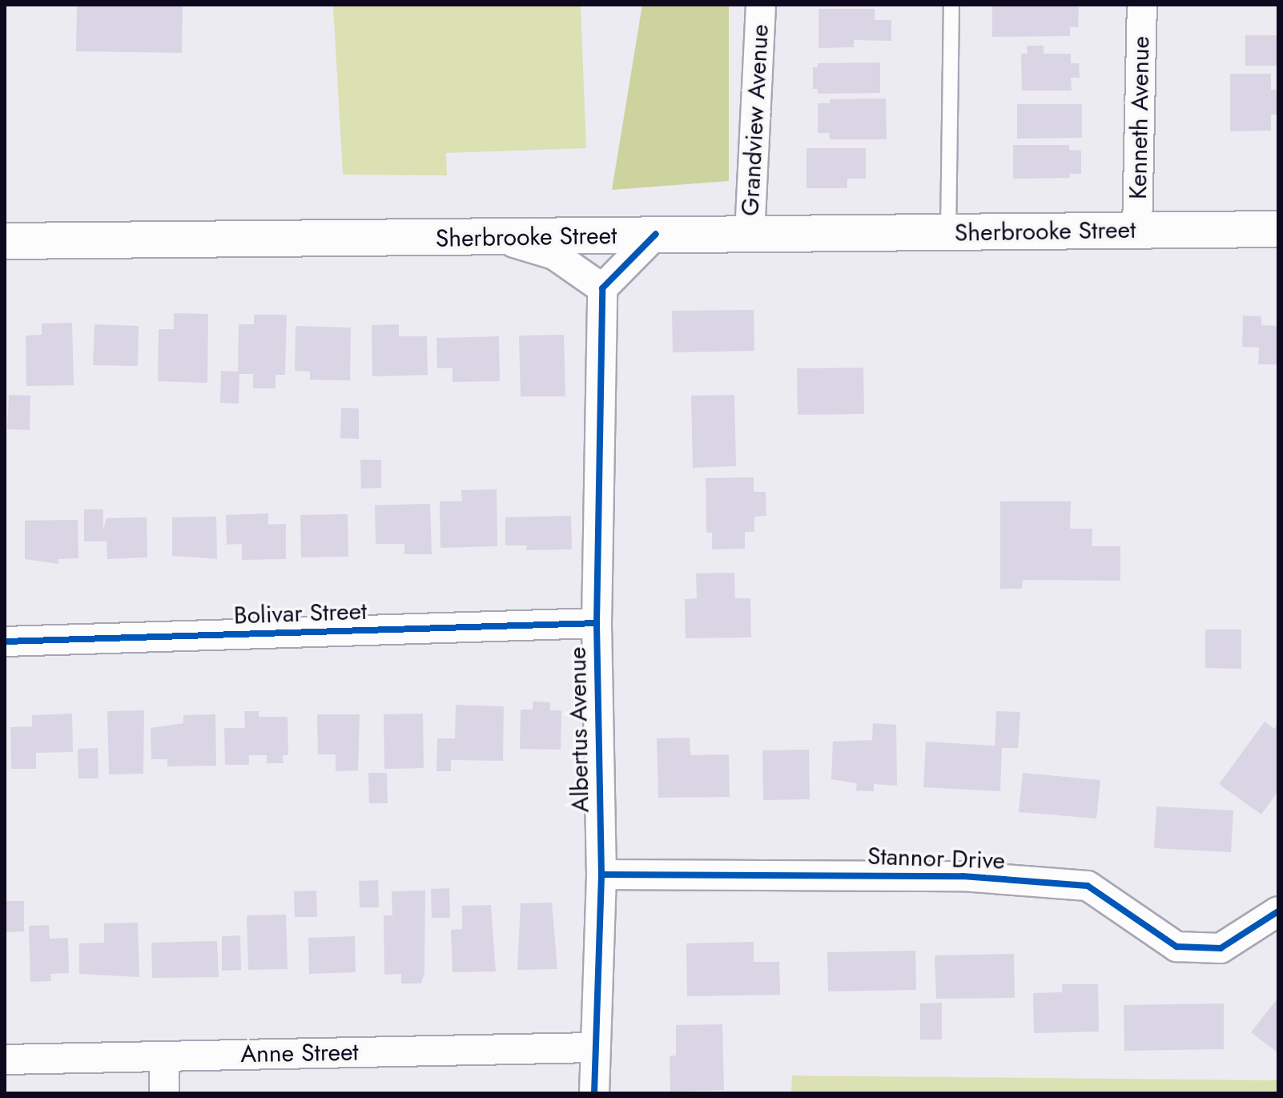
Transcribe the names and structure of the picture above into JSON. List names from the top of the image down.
{
  "streets": {
    "main road": ["Sherbrooke Street"],
    "street": [
      "Kenneth Avenue",
      "Grandview Avenue",
      "Bolivar Street",
      "Albertus Avenue",
      "Stannor Drive",
      "Anne Street"
    ]
  },
  "crossings": [
    ["Kenneth Avenue", "Sherbrooke Street"],
    ["Grandview Avenue", "Sherbrooke Street"],
    ["Bolivar Street", "Albertus Avenue"],
    ["Albertus Avenue", "Stannor Drive"],
    ["Albertus Avenue", "Anne Street"]
  ]
}
